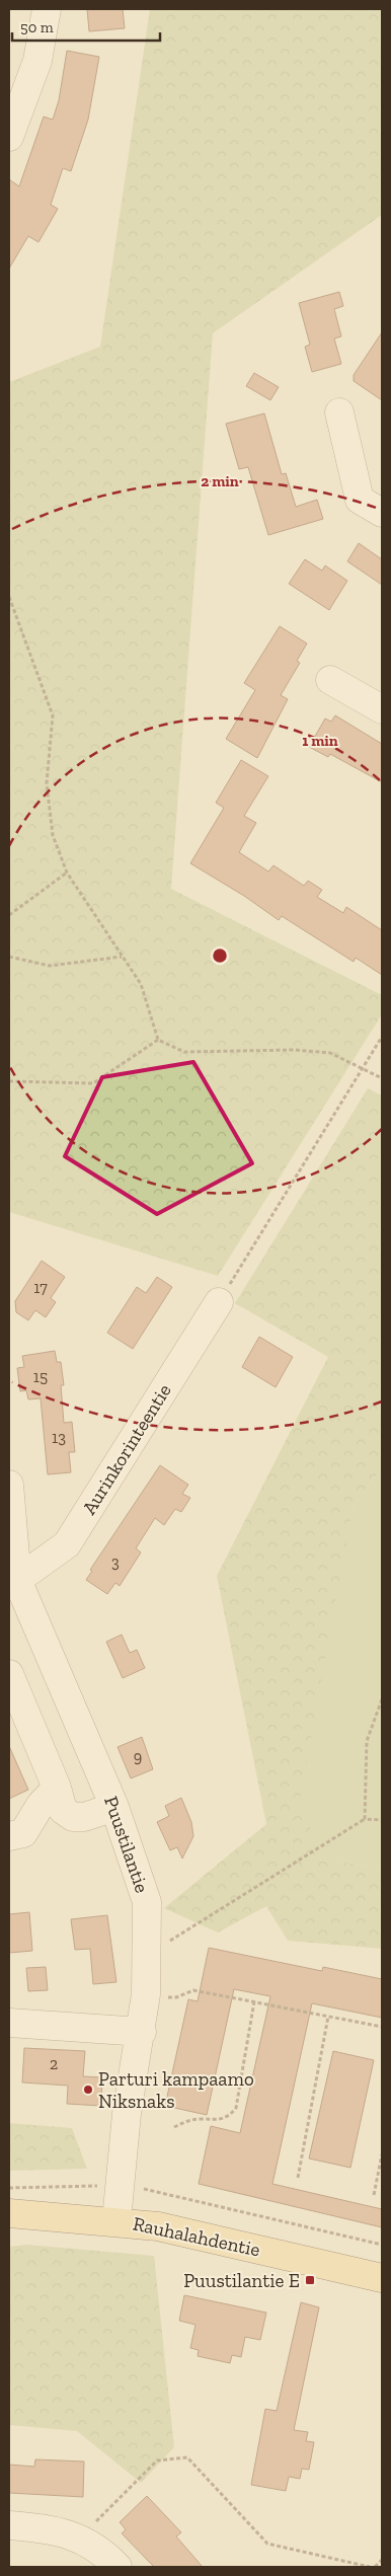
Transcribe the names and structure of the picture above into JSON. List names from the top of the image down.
{
  "streets": {
    "main road": ["Rauhalahdentie"],
    "street": ["Aurinkorinteentie", "Puustilantie"]
  },
  "crossings": [
    ["Aurinkorinteentie", "Puustilantie"],
    ["Puustilantie", "Rauhalahdentie"]
  ],
  "places": {
    "other": ["Parturi kampaamo Niksnaks"],
    "transit": ["Puustilantie E"]
  },
  "house_numbers": [
    "17",
    "15",
    "13",
    "3",
    "9",
    "2"
  ],
  "scale_bar": "50 m",
  "rings": ["2 min", "1 min"]
}
